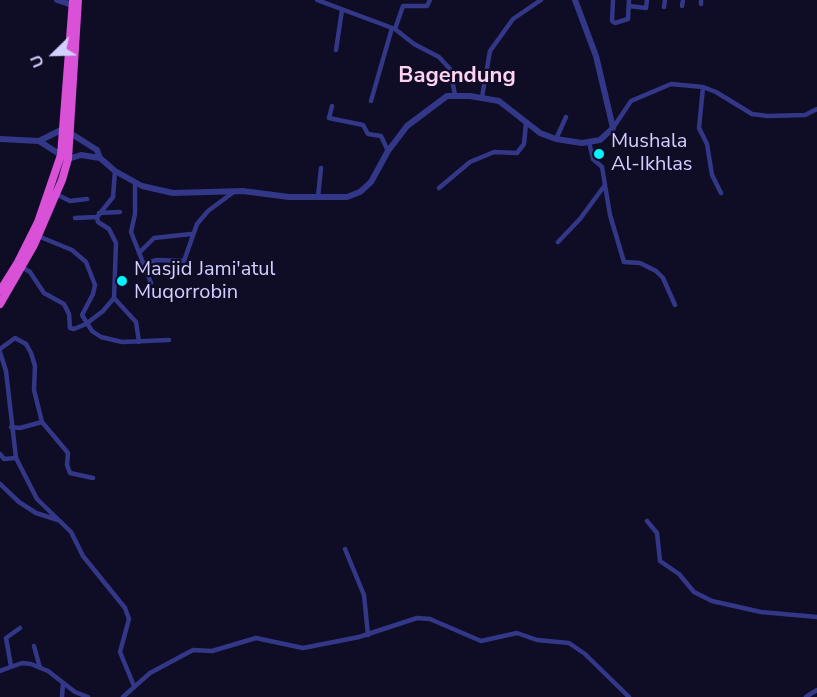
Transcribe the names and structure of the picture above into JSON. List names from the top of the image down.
{
  "districts": ["Bagendung"],
  "places": ["Mushala Al-Ikhlas", "Masjid Jami'atul Muqorrobin"],
  "north": "bottom left"
}
